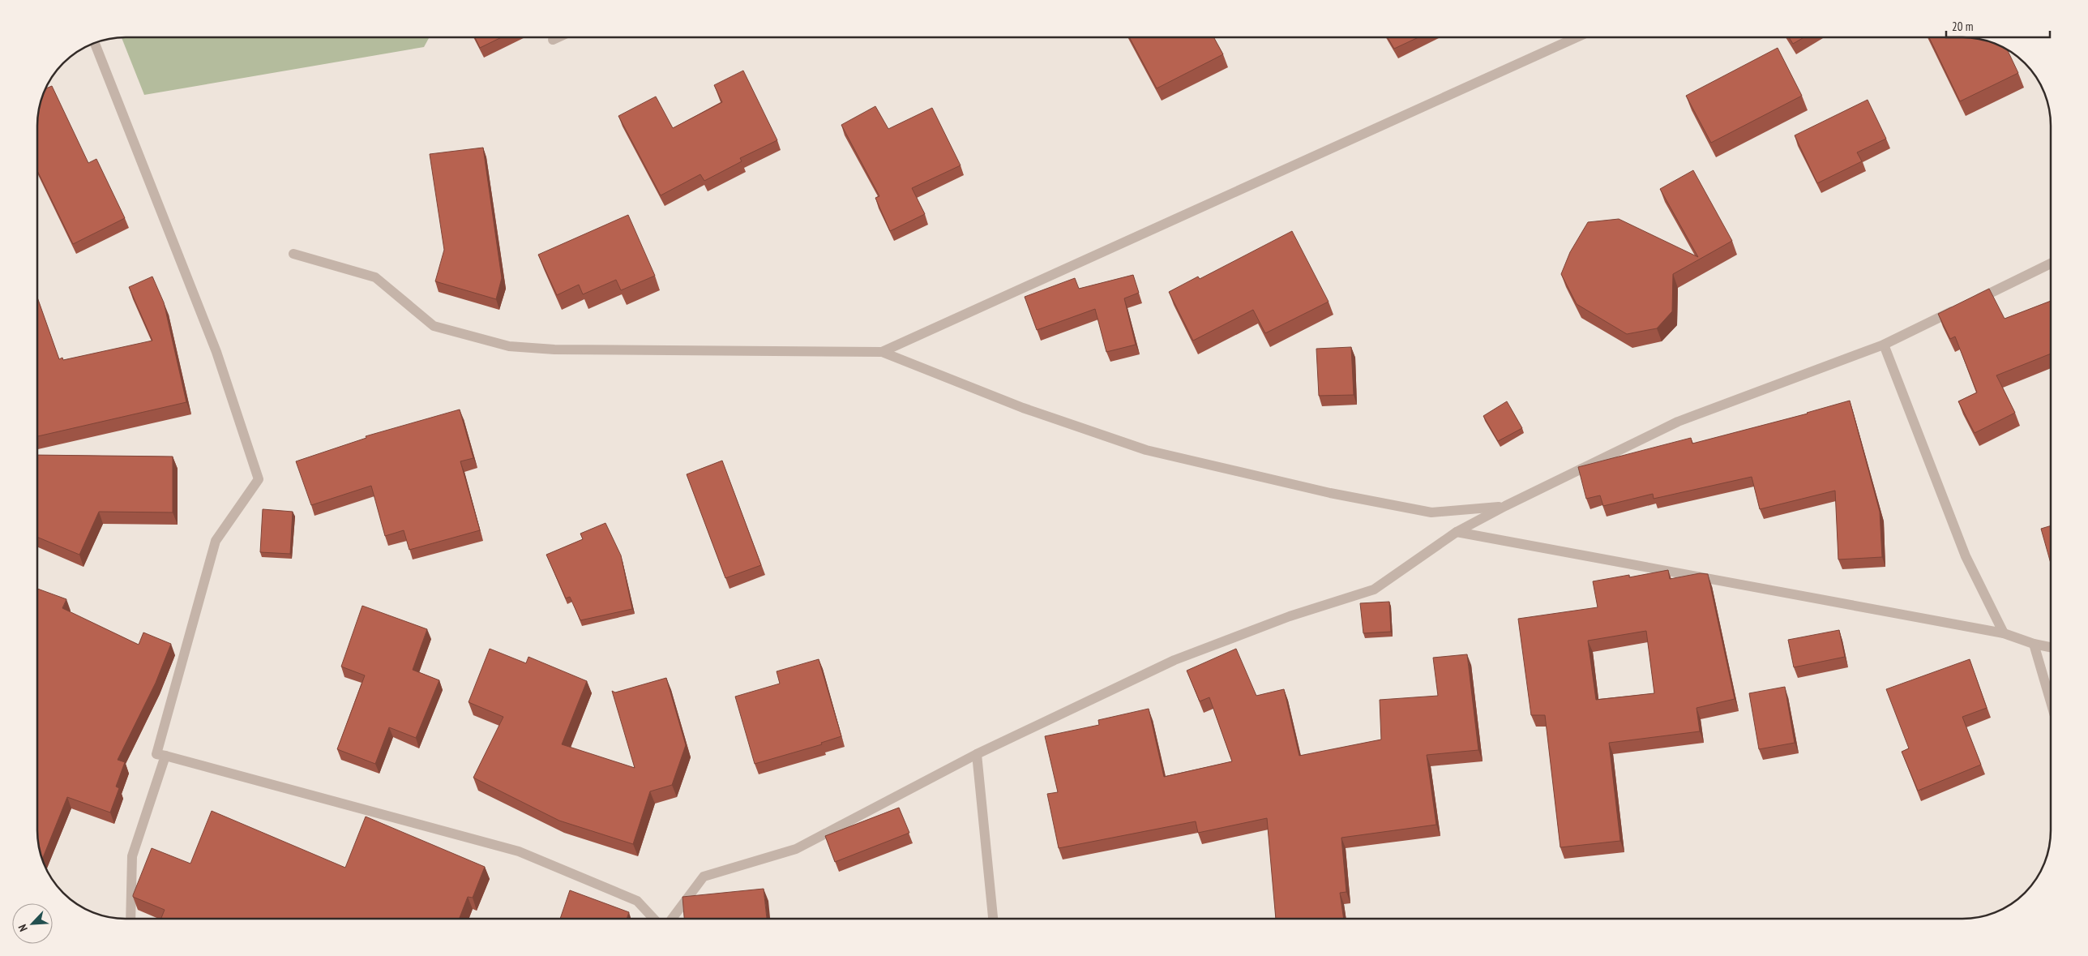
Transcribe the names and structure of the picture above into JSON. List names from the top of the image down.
{
  "scale_bar": "20 m",
  "north": "bottom left"
}
